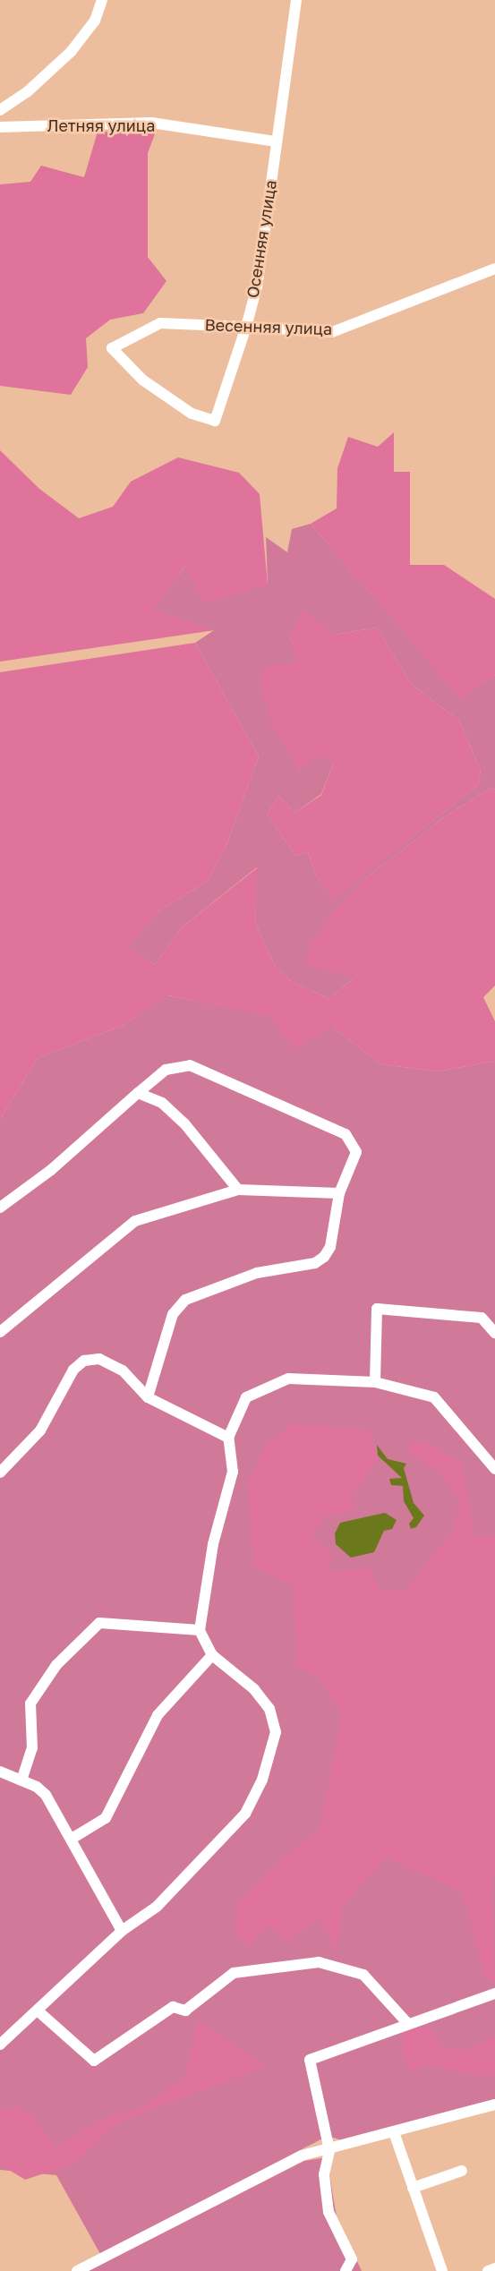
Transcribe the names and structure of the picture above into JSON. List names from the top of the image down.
{
  "streets": {
    "street": ["Летняя улица", "Осенняя улица", "Весенняя улица"]
  },
  "crossings": [
    ["Летняя улица", "Осенняя улица"],
    ["Осенняя улица", "Весенняя улица"]
  ]
}
